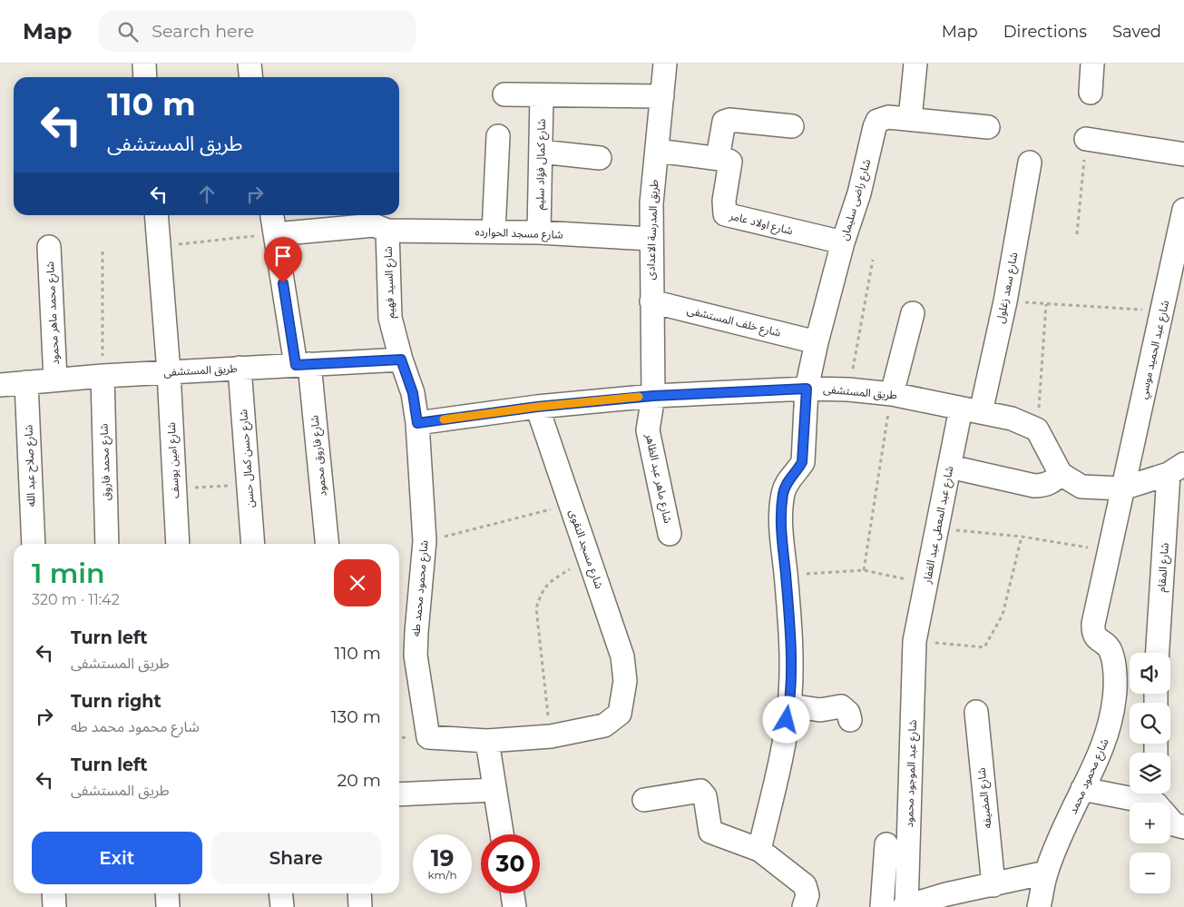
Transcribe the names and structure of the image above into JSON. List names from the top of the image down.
{
  "streets": {
    "street": [
      "شارع كمال فؤاد سليم",
      "شارع راضى سليمان",
      "شارع اولاد عامر",
      "طريق المدرسة الاعدادى",
      "شارع مسجد الحوارده",
      "شارع السيد فهيم",
      "شارع سعد زغلول",
      "شارع محمد ماهر محمود",
      "شارع خلف المستشفى",
      "شارع عبد الحميد موسي",
      "طريق المستشفى",
      "شارع فاروق محمود",
      "شارع حسن كمال حسن",
      "شارع امين يوسف",
      "شارع محمد فاروق",
      "شارع صلاح عبد الله",
      "شارع ماهر عبد الظاهر",
      "شارع عبد المعطى عبد الغفار",
      "شارع مسجد التقوى",
      "شارع المقام",
      "شارع محمود محمد طه",
      "شارع عبد الموجود محمود",
      "شارع محمود محمد",
      "شارع المضيفه"
    ]
  },
  "crossings": [
    ["شارع كمال فؤاد سليم", "شارع مسجد الحوارده"],
    ["شارع راضى سليمان", "شارع اولاد عامر"],
    ["شارع راضى سليمان", "شارع خلف المستشفى"],
    ["شارع راضى سليمان", "طريق المستشفى"],
    ["طريق المدرسة الاعدادى", "شارع مسجد الحوارده"],
    ["طريق المدرسة الاعدادى", "شارع خلف المستشفى"],
    ["طريق المدرسة الاعدادى", "طريق المستشفى"],
    ["طريق المدرسة الاعدادى", "شارع ماهر عبد الظاهر"],
    ["شارع مسجد الحوارده", "شارع السيد فهيم"],
    ["شارع مسجد الحوارده", "شارع فاروق محمود"],
    ["شارع السيد فهيم", "طريق المستشفى"],
    ["شارع السيد فهيم", "شارع محمود محمد طه"],
    ["شارع سعد زغلول", "طريق المستشفى"],
    ["شارع سعد زغلول", "شارع عبد المعطى عبد الغفار"],
    ["شارع محمد ماهر محمود", "طريق المستشفى"],
    ["شارع عبد الحميد موسي", "شارع محمود محمد"],
    ["طريق المستشفى", "شارع فاروق محمود"],
    ["طريق المستشفى", "شارع حسن كمال حسن"],
    ["طريق المستشفى", "شارع امين يوسف"],
    ["طريق المستشفى", "شارع محمد فاروق"],
    ["طريق المستشفى", "شارع صلاح عبد الله"],
    ["طريق المستشفى", "شارع ماهر عبد الظاهر"],
    ["طريق المستشفى", "شارع عبد المعطى عبد الغفار"],
    ["طريق المستشفى", "شارع مسجد التقوى"],
    ["طريق المستشفى", "شارع محمود محمد طه"],
    ["شارع عبد المعطى عبد الغفار", "شارع عبد الموجود محمود"],
    ["شارع مسجد التقوى", "شارع محمود محمد طه"]
  ],
  "page": {
    "header": "Map",
    "search": "Search here",
    "nav": ["Map", "Directions", "Saved"],
    "turn": ["110 m", "طريق المستشفى"],
    "heading": ["1 min", "320 m · 11:42"],
    "list": [
      {
        "name": "Turn left",
        "note": "طريق المستشفى",
        "value": "110 m"
      },
      {
        "name": "Turn right",
        "note": "شارع محمود محمد طه",
        "value": "130 m"
      },
      {
        "name": "Turn left",
        "note": "طريق المستشفى",
        "value": "20 m"
      }
    ],
    "map_buttons": ["+", "−"],
    "buttons": ["Exit", "Share"],
    "speed": "19 km/h",
    "limit": "30"
  }
}
